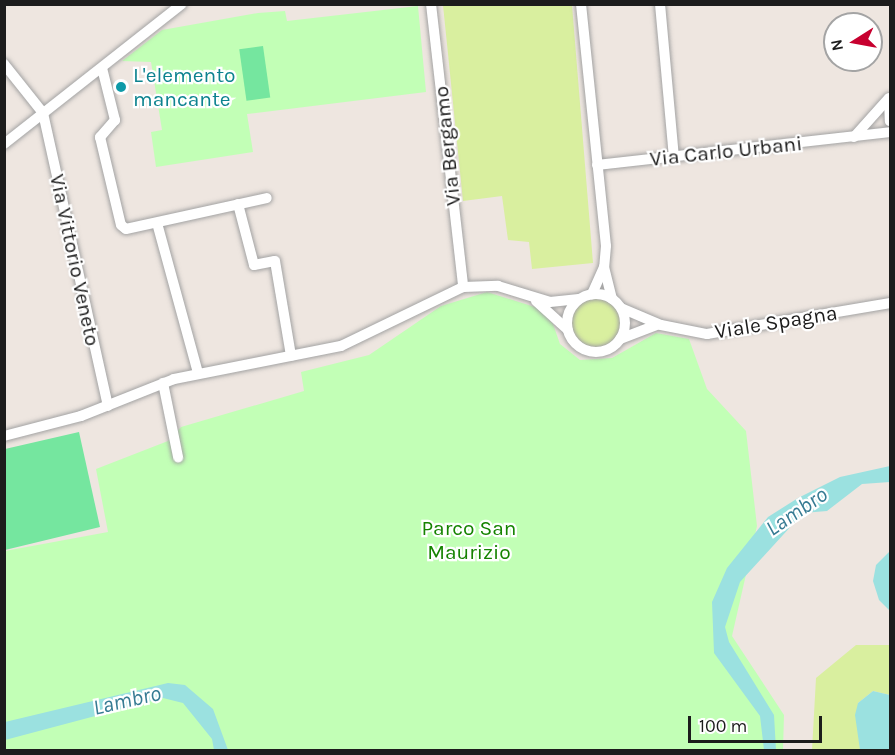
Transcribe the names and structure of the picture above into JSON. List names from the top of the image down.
{
  "streets": {
    "street": [
      "Via Bergamo",
      "Via Carlo Urbani",
      "Via Vittorio Veneto",
      "Viale Spagna"
    ]
  },
  "water": ["Lambro"],
  "parks": ["Parco San Maurizio"],
  "places": ["L'elemento mancante"],
  "scale_bar": "100 m",
  "north": "left"
}
